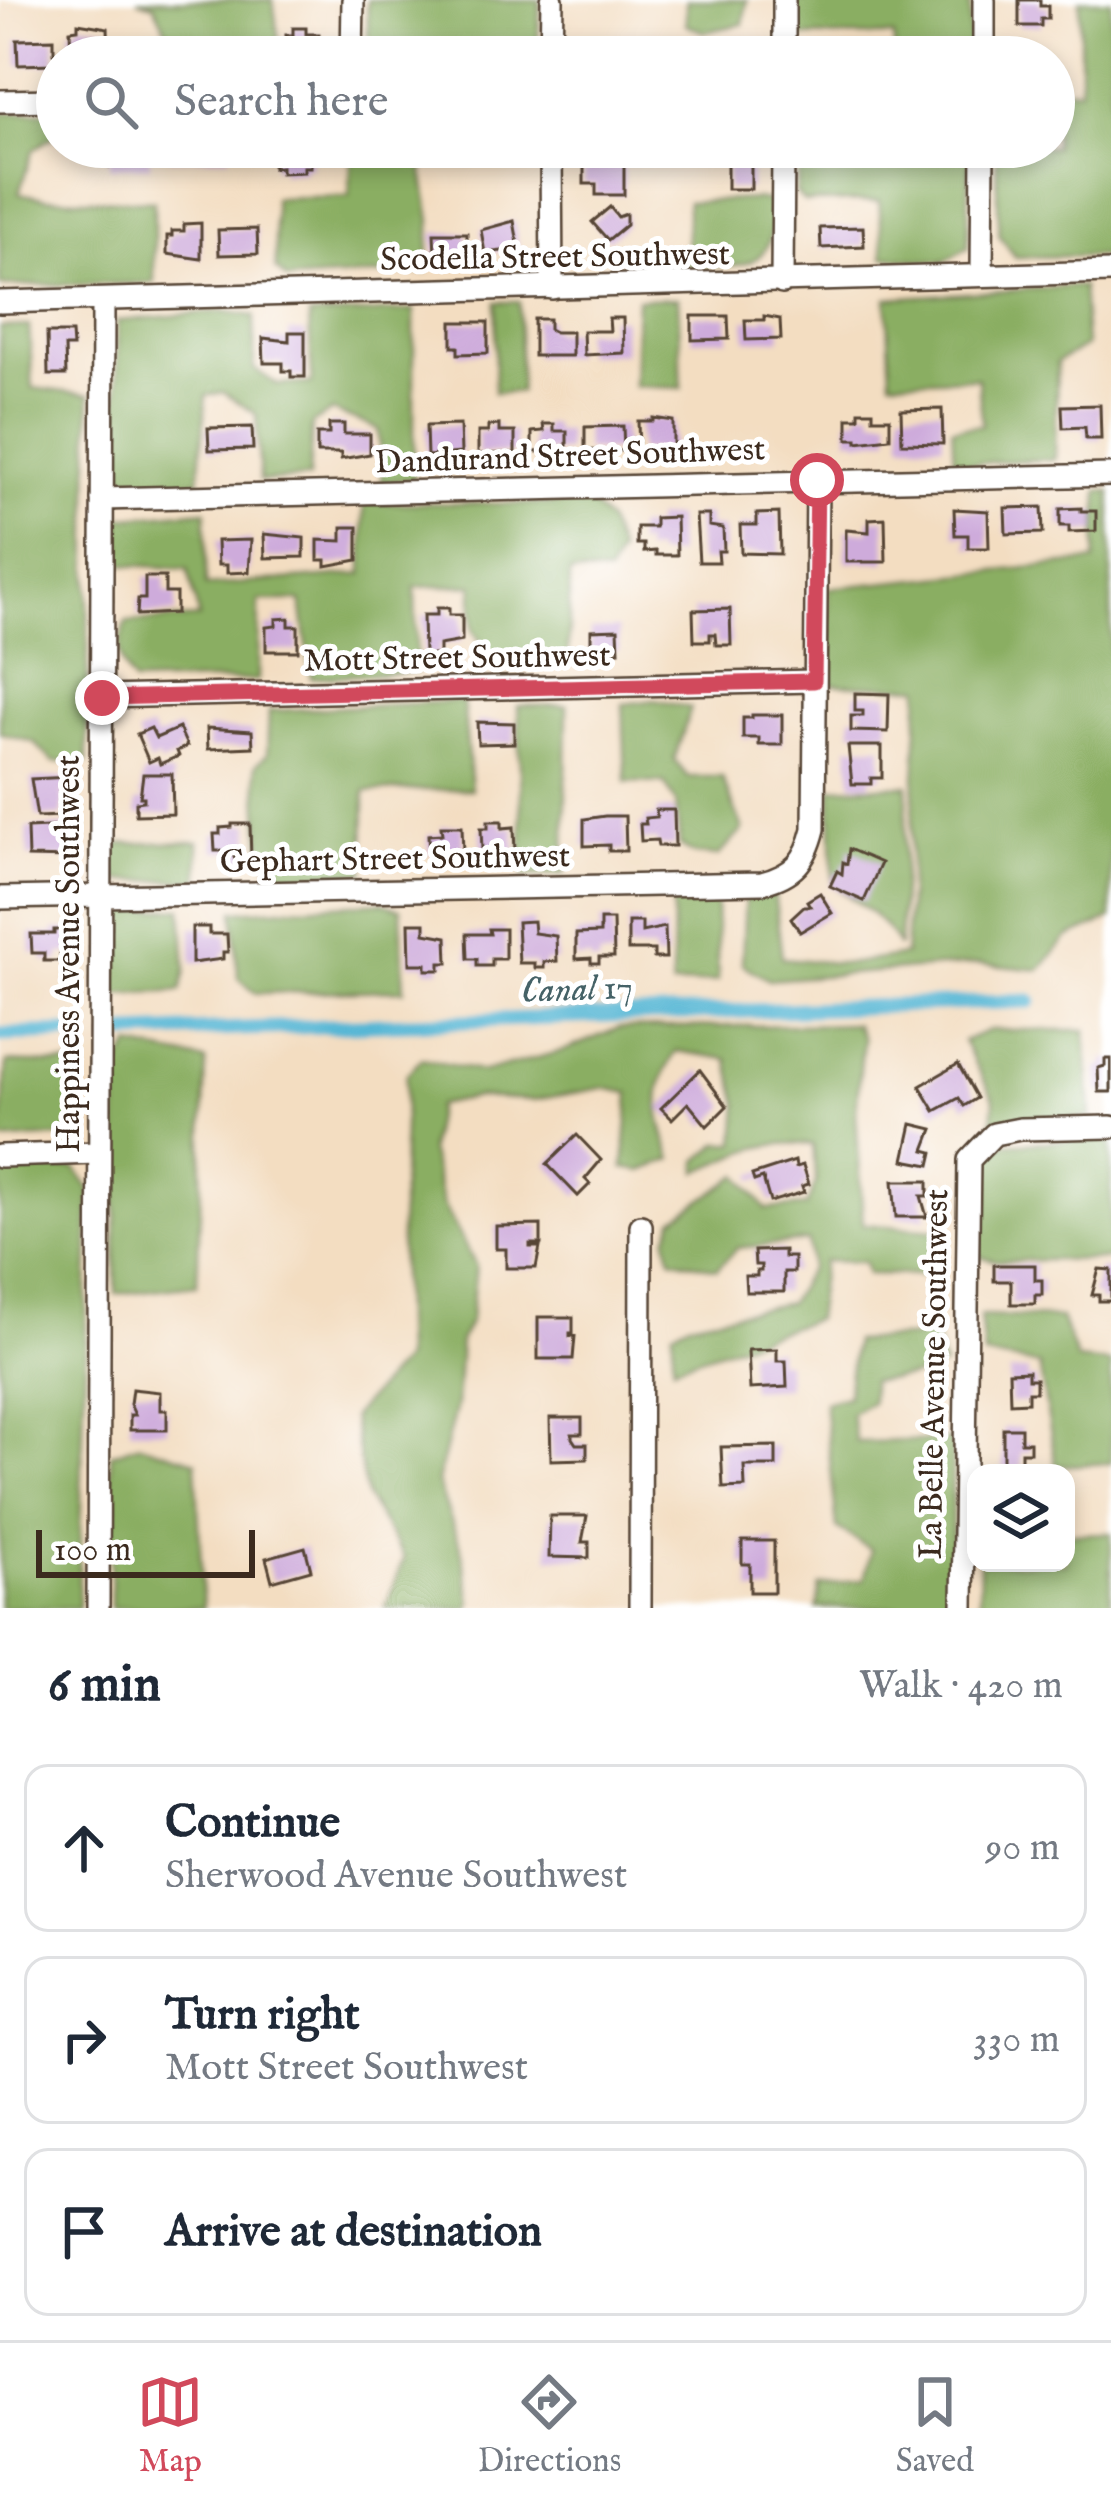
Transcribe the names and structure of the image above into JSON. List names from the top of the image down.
{
  "streets": {
    "street": [
      "Scodella Street Southwest",
      "Dandurand Street Southwest",
      "Mott Street Southwest",
      "Gephart Street Southwest",
      "Happiness Avenue Southwest",
      "La Belle Avenue Southwest"
    ]
  },
  "crossings": [
    ["Scodella Street Southwest", "Happiness Avenue Southwest"],
    ["Dandurand Street Southwest", "Happiness Avenue Southwest"],
    ["Mott Street Southwest", "Gephart Street Southwest"],
    ["Mott Street Southwest", "Happiness Avenue Southwest"],
    ["Gephart Street Southwest", "Happiness Avenue Southwest"]
  ],
  "water": ["Canal 17"],
  "scale_bar": "100 m",
  "page": {
    "search": "Search here",
    "scale": "100 m",
    "heading": ["6 min", "Walk · 420 m"],
    "list": [
      ["Continue", "Sherwood Avenue Southwest", "90 m"],
      ["Turn right", "Mott Street Southwest", "330 m"],
      "Arrive at destination"
    ],
    "nav": ["Map", "Directions", "Saved"]
  }
}
